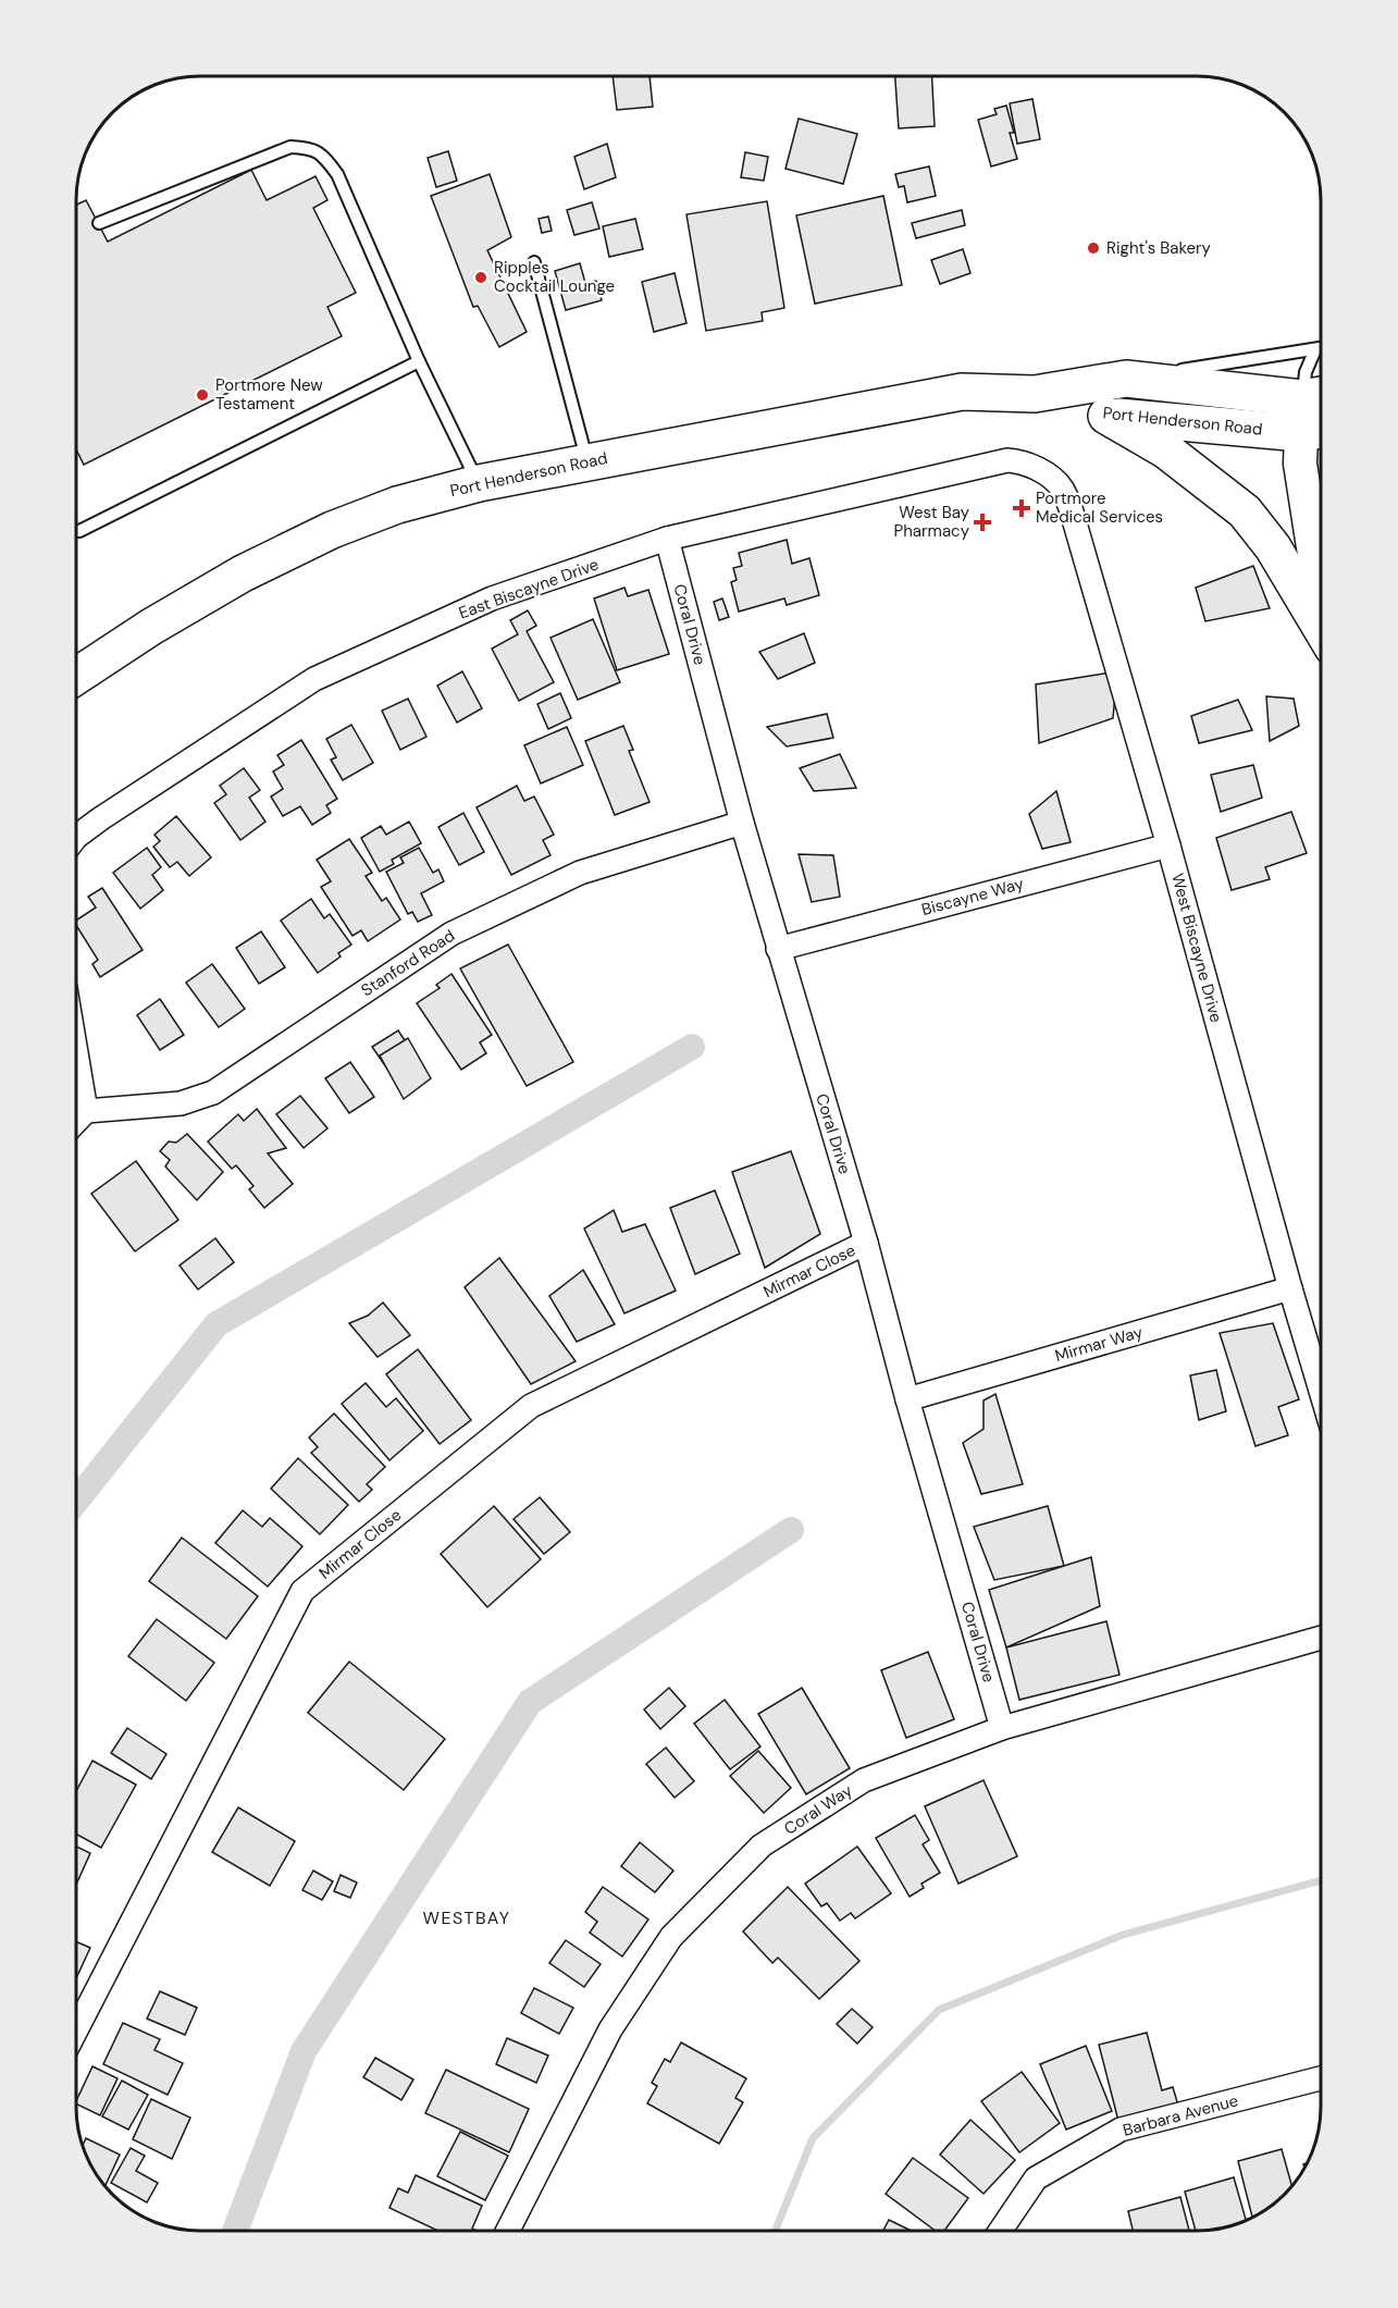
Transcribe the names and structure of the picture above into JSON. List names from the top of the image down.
{
  "streets": {
    "main road": ["Port Henderson Road"],
    "street": [
      "East Biscayne Drive",
      "Coral Drive",
      "Biscayne Way",
      "West Biscayne Drive",
      "Stanford Road",
      "Mirmar Close",
      "Mirmar Way",
      "Coral Way",
      "Barbara Avenue"
    ]
  },
  "crossings": [
    ["East Biscayne Drive", "Coral Drive"],
    ["East Biscayne Drive", "West Biscayne Drive"],
    ["Coral Drive", "Biscayne Way"],
    ["Coral Drive", "Stanford Road"],
    ["Coral Drive", "Mirmar Close"],
    ["Coral Drive", "Mirmar Way"],
    ["Coral Drive", "Coral Way"],
    ["Biscayne Way", "West Biscayne Drive"],
    ["West Biscayne Drive", "Mirmar Way"]
  ],
  "districts": ["WESTBAY"],
  "places": {
    "other": ["Right's Bakery", "Ripples Cocktail Lounge", "Portmore New Testament"],
    "health": ["Portmore Medical Services", "West Bay Pharmacy"]
  }
}
